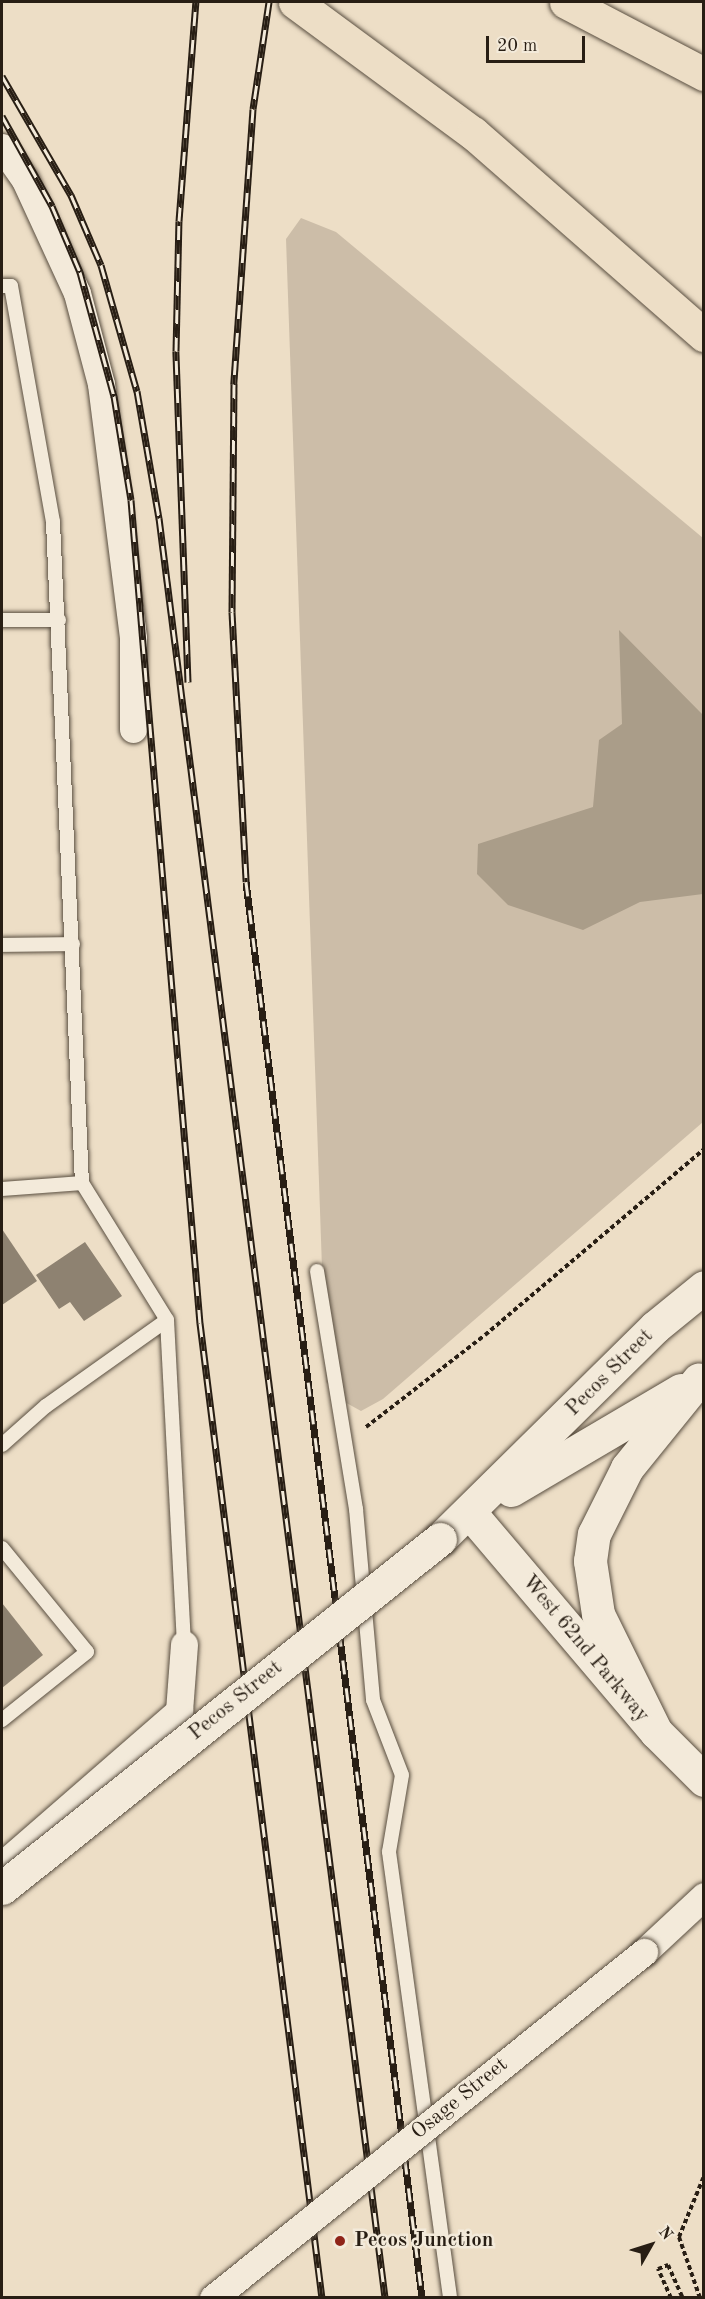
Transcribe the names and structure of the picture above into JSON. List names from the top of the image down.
{
  "streets": {
    "main road": ["Pecos Street", "West 62nd Parkway"],
    "street": ["Osage Street"]
  },
  "crossings": [
    ["Pecos Street", "West 62nd Parkway"]
  ],
  "places": ["Pecos Junction"],
  "scale_bar": "20 m",
  "north": "top right"
}
